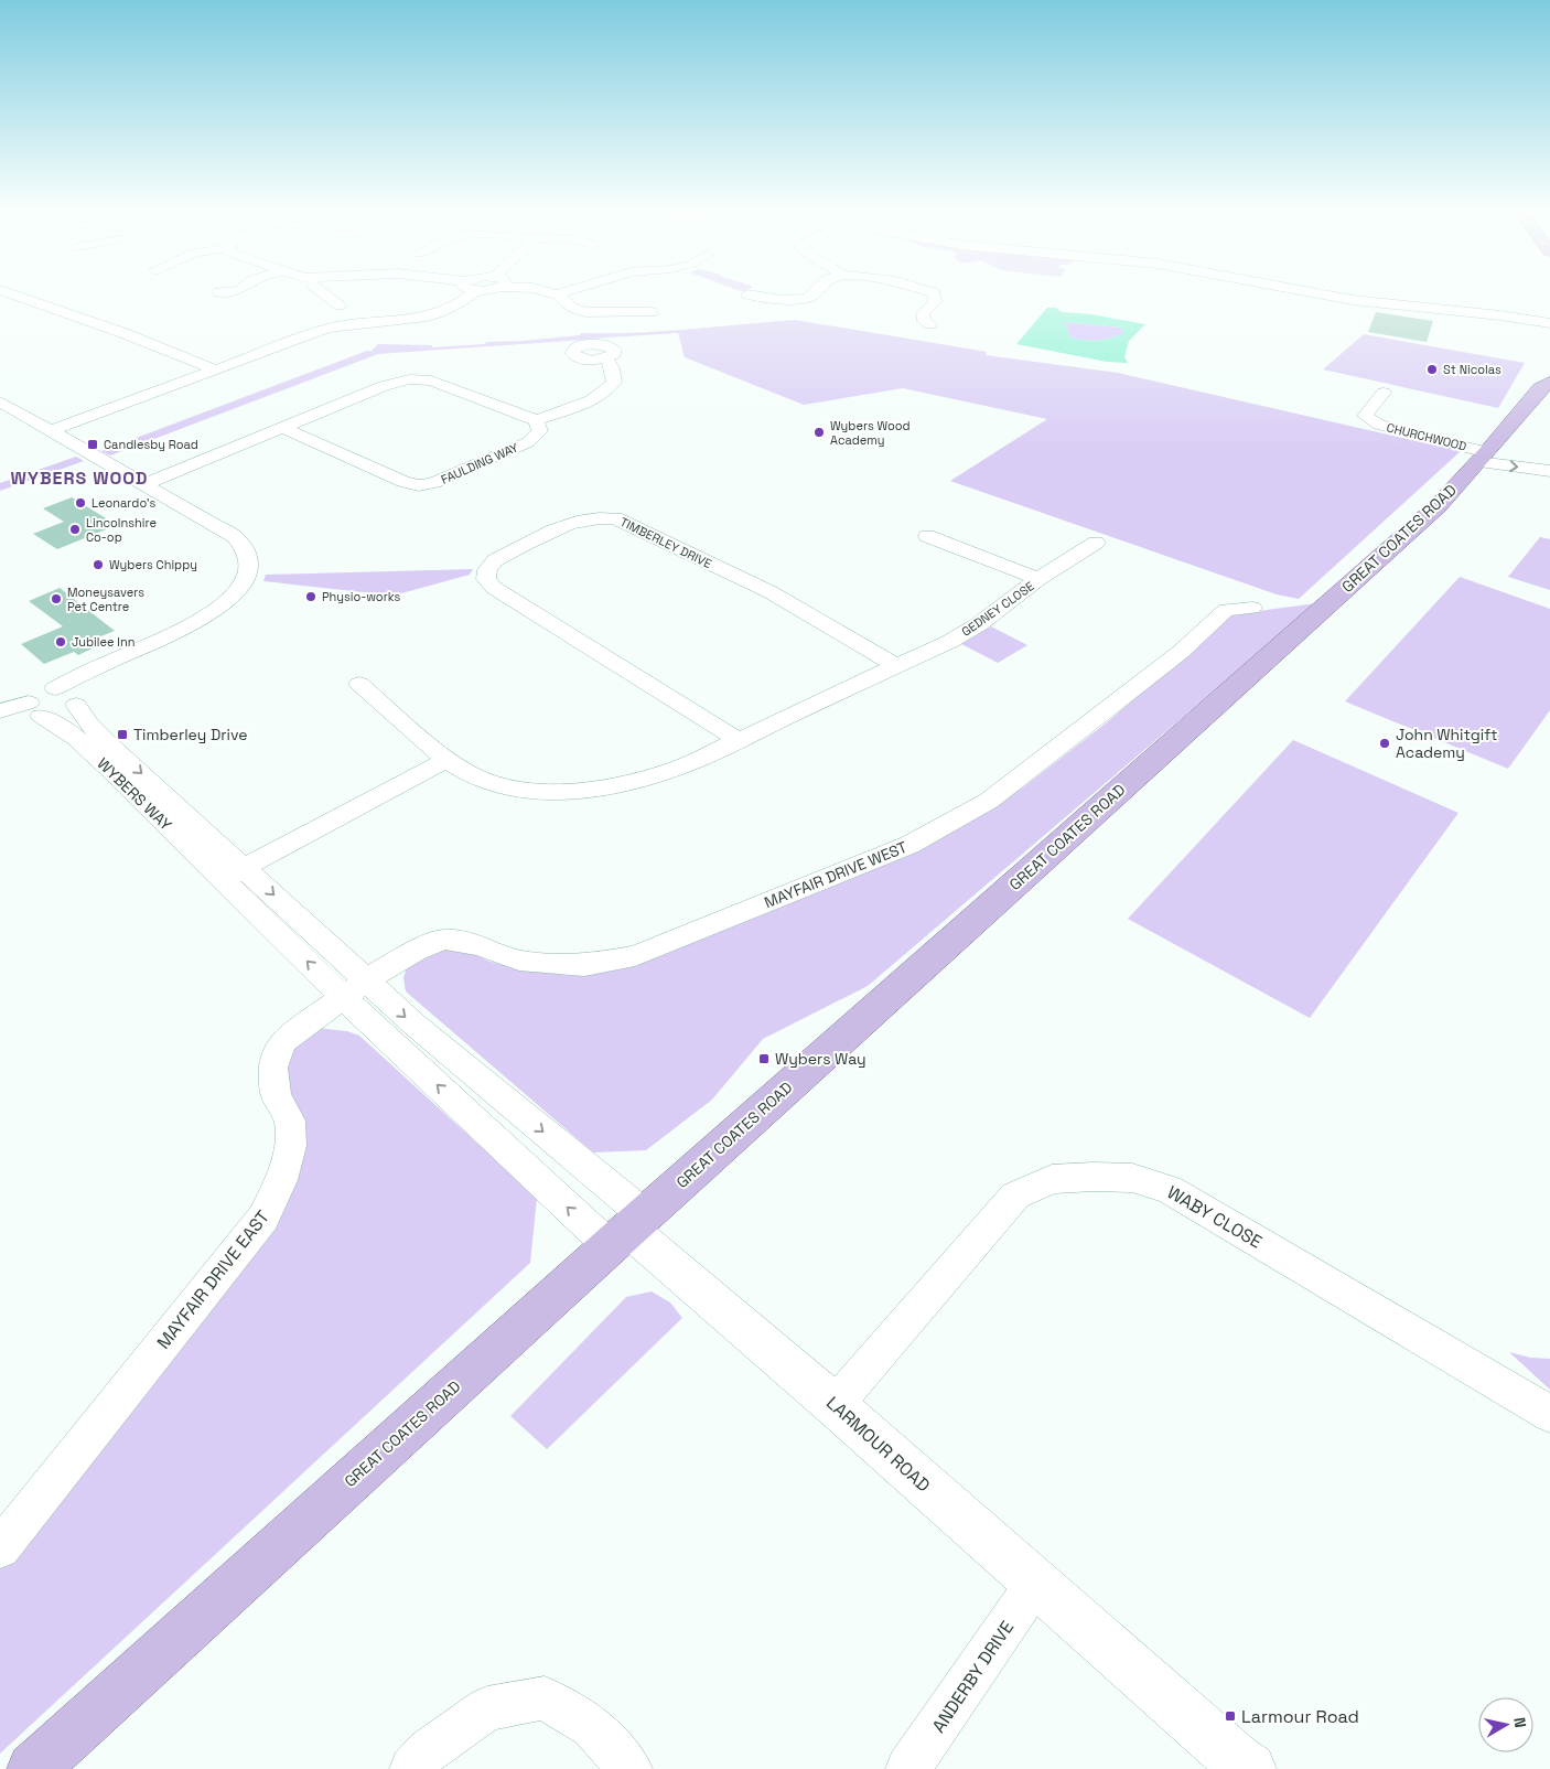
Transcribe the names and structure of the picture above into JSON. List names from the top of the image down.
{
  "streets": {
    "main road": ["GREAT COATES ROAD"],
    "street": [
      "CHURCHWOOD",
      "FAULDING WAY",
      "TIMBERLEY DRIVE",
      "GEDNEY CLOSE",
      "WYBERS WAY",
      "MAYFAIR DRIVE WEST",
      "WABY CLOSE",
      "MAYFAIR DRIVE EAST",
      "LARMOUR ROAD",
      "ANDERBY DRIVE"
    ]
  },
  "crossings": [
    ["CHURCHWOOD", "GREAT COATES ROAD"],
    ["GREAT COATES ROAD", "WYBERS WAY"],
    ["GREAT COATES ROAD", "LARMOUR ROAD"],
    ["TIMBERLEY DRIVE", "GEDNEY CLOSE"],
    ["WYBERS WAY", "MAYFAIR DRIVE WEST"],
    ["WYBERS WAY", "MAYFAIR DRIVE EAST"],
    ["WYBERS WAY", "LARMOUR ROAD"],
    ["MAYFAIR DRIVE WEST", "MAYFAIR DRIVE EAST"],
    ["WABY CLOSE", "LARMOUR ROAD"],
    ["LARMOUR ROAD", "ANDERBY DRIVE"]
  ],
  "districts": ["WYBERS WOOD"],
  "places": {
    "other": [
      "St Nicolas",
      "Wybers Wood Academy",
      "Leonardo's",
      "Lincolnshire Co-op",
      "Wybers Chippy",
      "Physio-works",
      "Moneysavers Pet Centre",
      "Jubilee Inn",
      "John Whitgift Academy"
    ],
    "transit": [
      "Candlesby Road",
      "Timberley Drive",
      "Wybers Way",
      "Larmour Road"
    ]
  },
  "north": "right"
}
